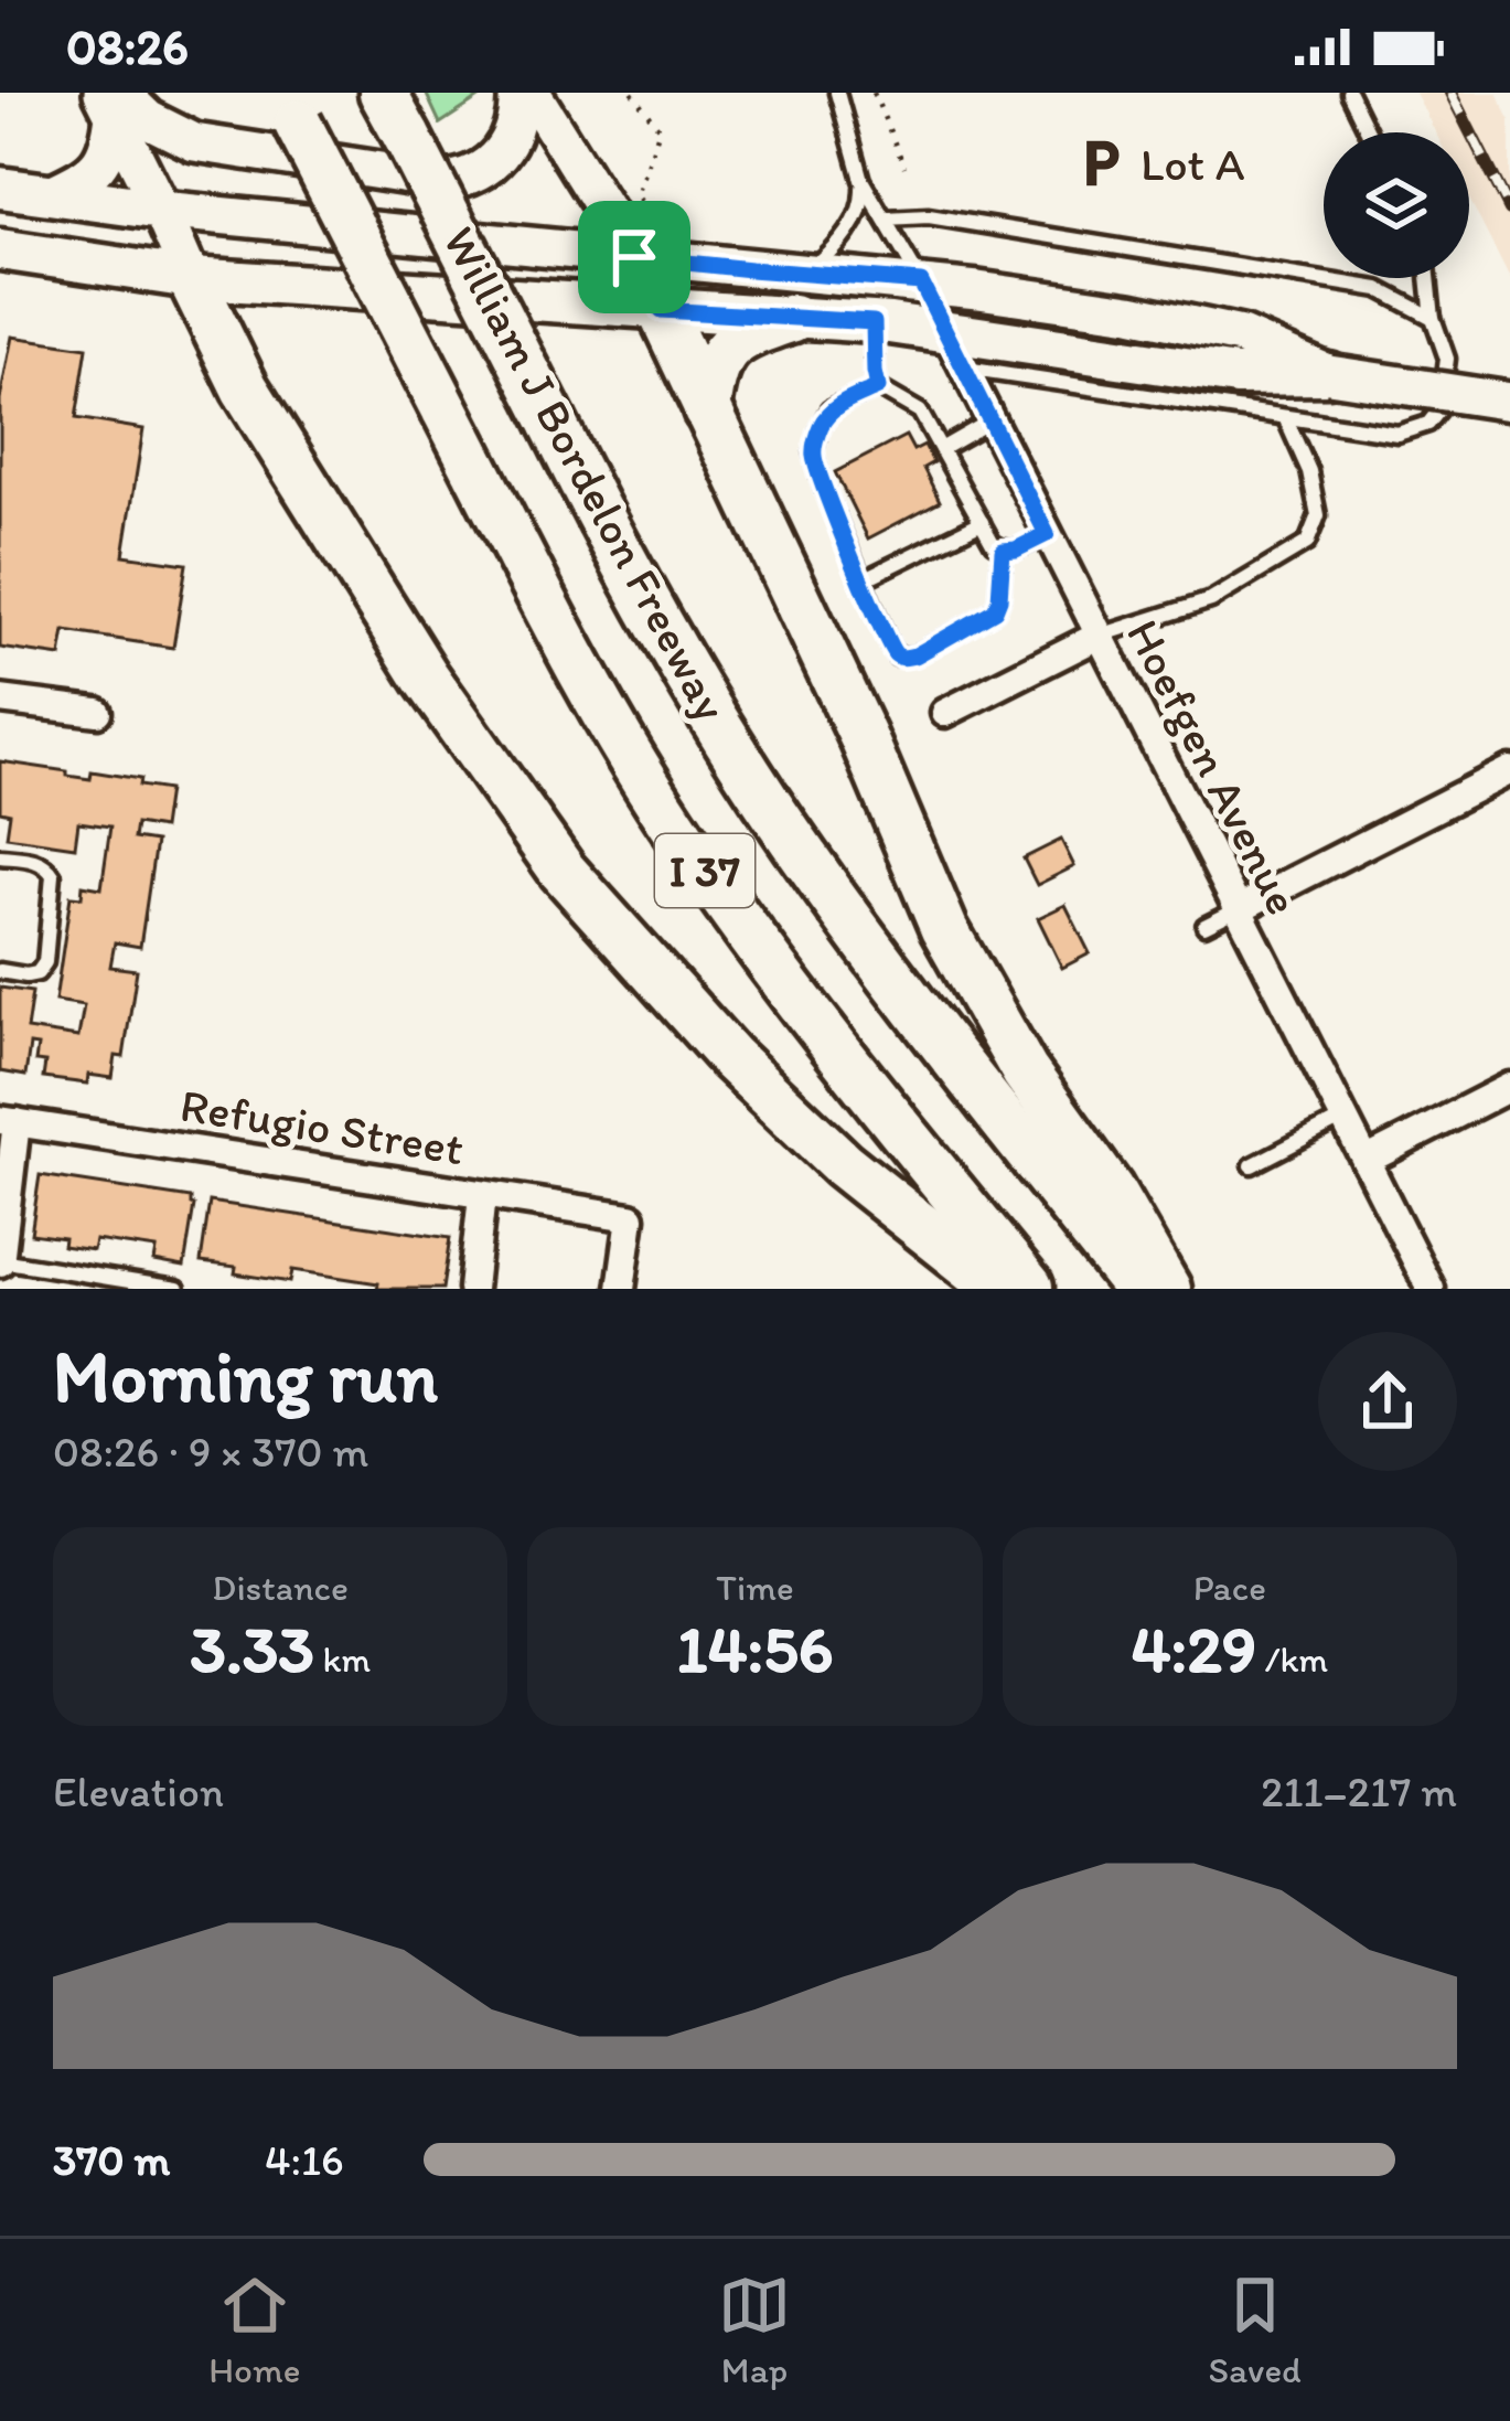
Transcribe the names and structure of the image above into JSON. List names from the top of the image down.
{
  "streets": {
    "highway": ["William J Bordelon Freeway", "I 37"],
    "street": ["Hoefgen Avenue", "Refugio Street"]
  },
  "places": {
    "parking": ["Lot A"]
  },
  "page": {
    "status": "08:26",
    "heading": ["Morning run", "08:26 · 9 × 370 m"],
    "stats": [
      ["Distance", "3.33 km"],
      ["Time", "14:56"],
      ["Pace", "4:29 /km"]
    ],
    "chart": ["Elevation", "211–217 m"],
    "list": [
      {
        "name": "370 m",
        "note": "4:16"
      }
    ],
    "tabs": ["Home", "Map", "Saved"]
  }
}
